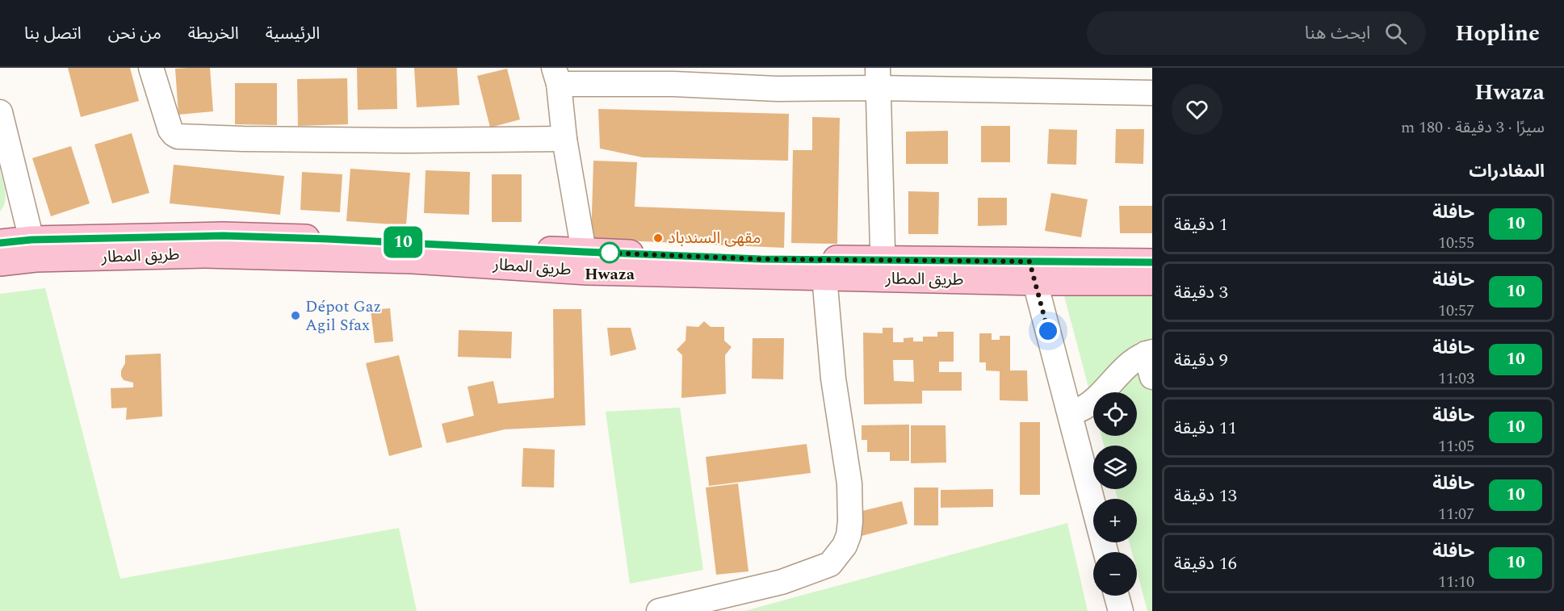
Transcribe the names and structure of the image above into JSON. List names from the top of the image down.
{
  "streets": {
    "main road": ["طريق المطار"]
  },
  "places": ["مقهى السندباد", "Hwaza", "Dépot Gaz Agil Sfax"],
  "lines": ["bus line 10"],
  "page": {
    "header": "Hopline",
    "search": "ابحث هنا",
    "nav": [
      "الرئيسية",
      "الخريطة",
      "من نحن",
      "اتصل بنا"
    ],
    "heading": [
      ["Hwaza", "سيرًا · 3 دقيقة · 180 m"],
      "المغادرات"
    ],
    "on_map": "10",
    "list": [
      {
        "mark": "10",
        "name": "حافلة",
        "note": "10:55",
        "value": "1 دقيقة"
      },
      {
        "mark": "10",
        "name": "حافلة",
        "note": "10:57",
        "value": "3 دقيقة"
      },
      {
        "mark": "10",
        "name": "حافلة",
        "note": "11:03",
        "value": "9 دقيقة"
      },
      {
        "mark": "10",
        "name": "حافلة",
        "note": "11:05",
        "value": "11 دقيقة"
      },
      {
        "mark": "10",
        "name": "حافلة",
        "note": "11:07",
        "value": "13 دقيقة"
      },
      {
        "mark": "10",
        "name": "حافلة",
        "note": "11:10",
        "value": "16 دقيقة"
      }
    ],
    "map_buttons": ["+", "−"]
  }
}
